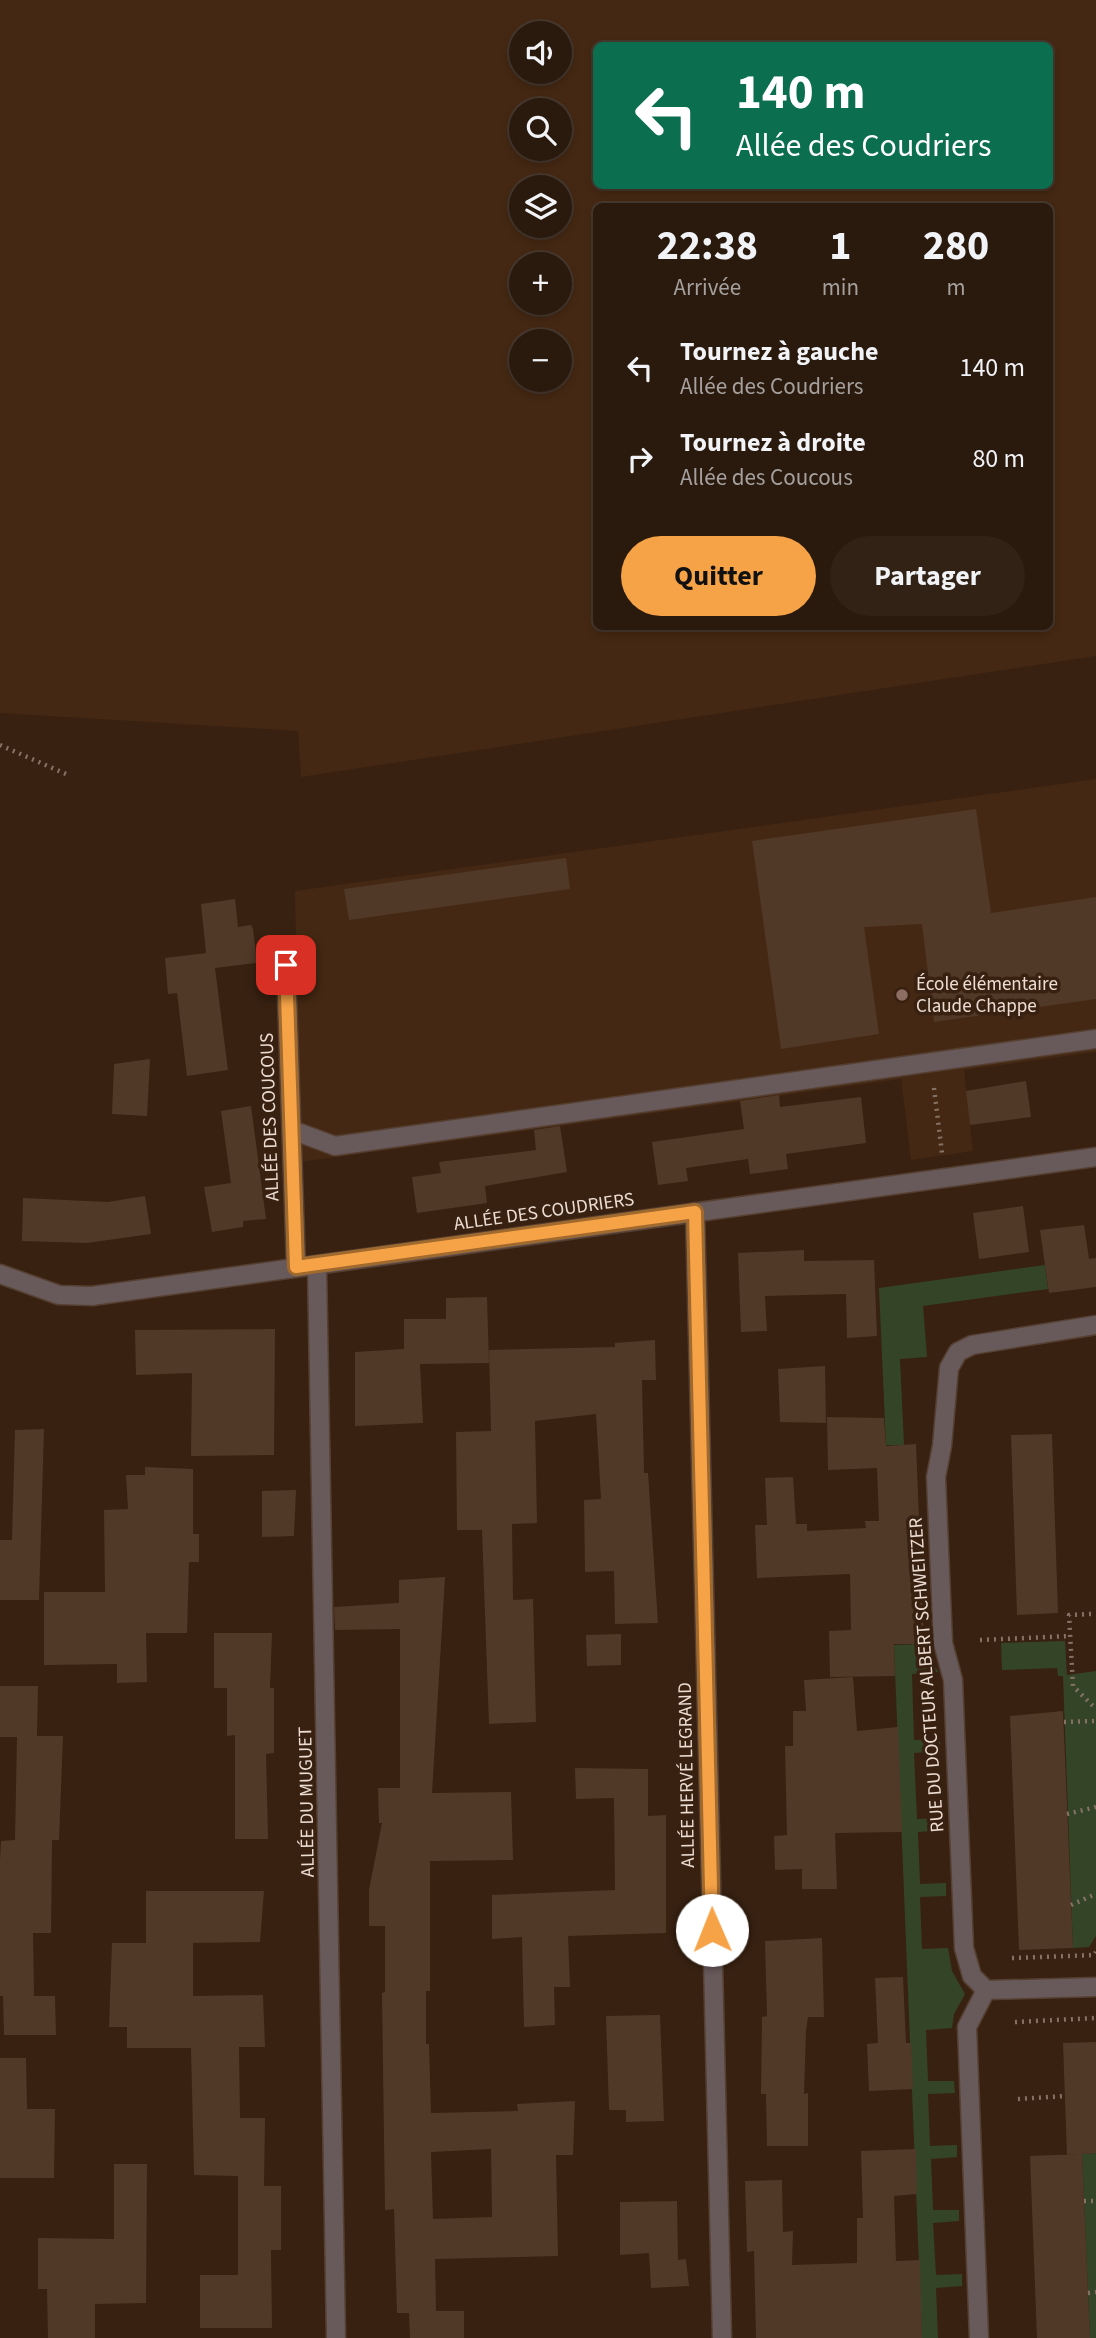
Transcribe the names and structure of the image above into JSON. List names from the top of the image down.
{
  "streets": {
    "street": [
      "ALLÉE DES COUCOUS",
      "ALLÉE DES COUDRIERS",
      "RUE DU DOCTEUR ALBERT SCHWEITZER",
      "ALLÉE HERVÉ LEGRAND",
      "ALLÉE DU MUGUET"
    ]
  },
  "crossings": [
    ["ALLÉE DES COUCOUS", "ALLÉE DES COUDRIERS"],
    ["ALLÉE DES COUDRIERS", "ALLÉE HERVÉ LEGRAND"],
    ["ALLÉE DES COUDRIERS", "ALLÉE DU MUGUET"]
  ],
  "places": ["École élémentaire Claude Chappe"],
  "page": {
    "map_buttons": ["+", "−"],
    "turn": ["140 m", "Allée des Coudriers"],
    "eta": [
      "22:38",
      "Arrivée",
      "1",
      "min",
      "280",
      "m"
    ],
    "list": [
      {
        "name": "Tournez à gauche",
        "note": "Allée des Coudriers",
        "value": "140 m"
      },
      {
        "name": "Tournez à droite",
        "note": "Allée des Coucous",
        "value": "80 m"
      }
    ],
    "buttons": ["Quitter", "Partager"]
  }
}
